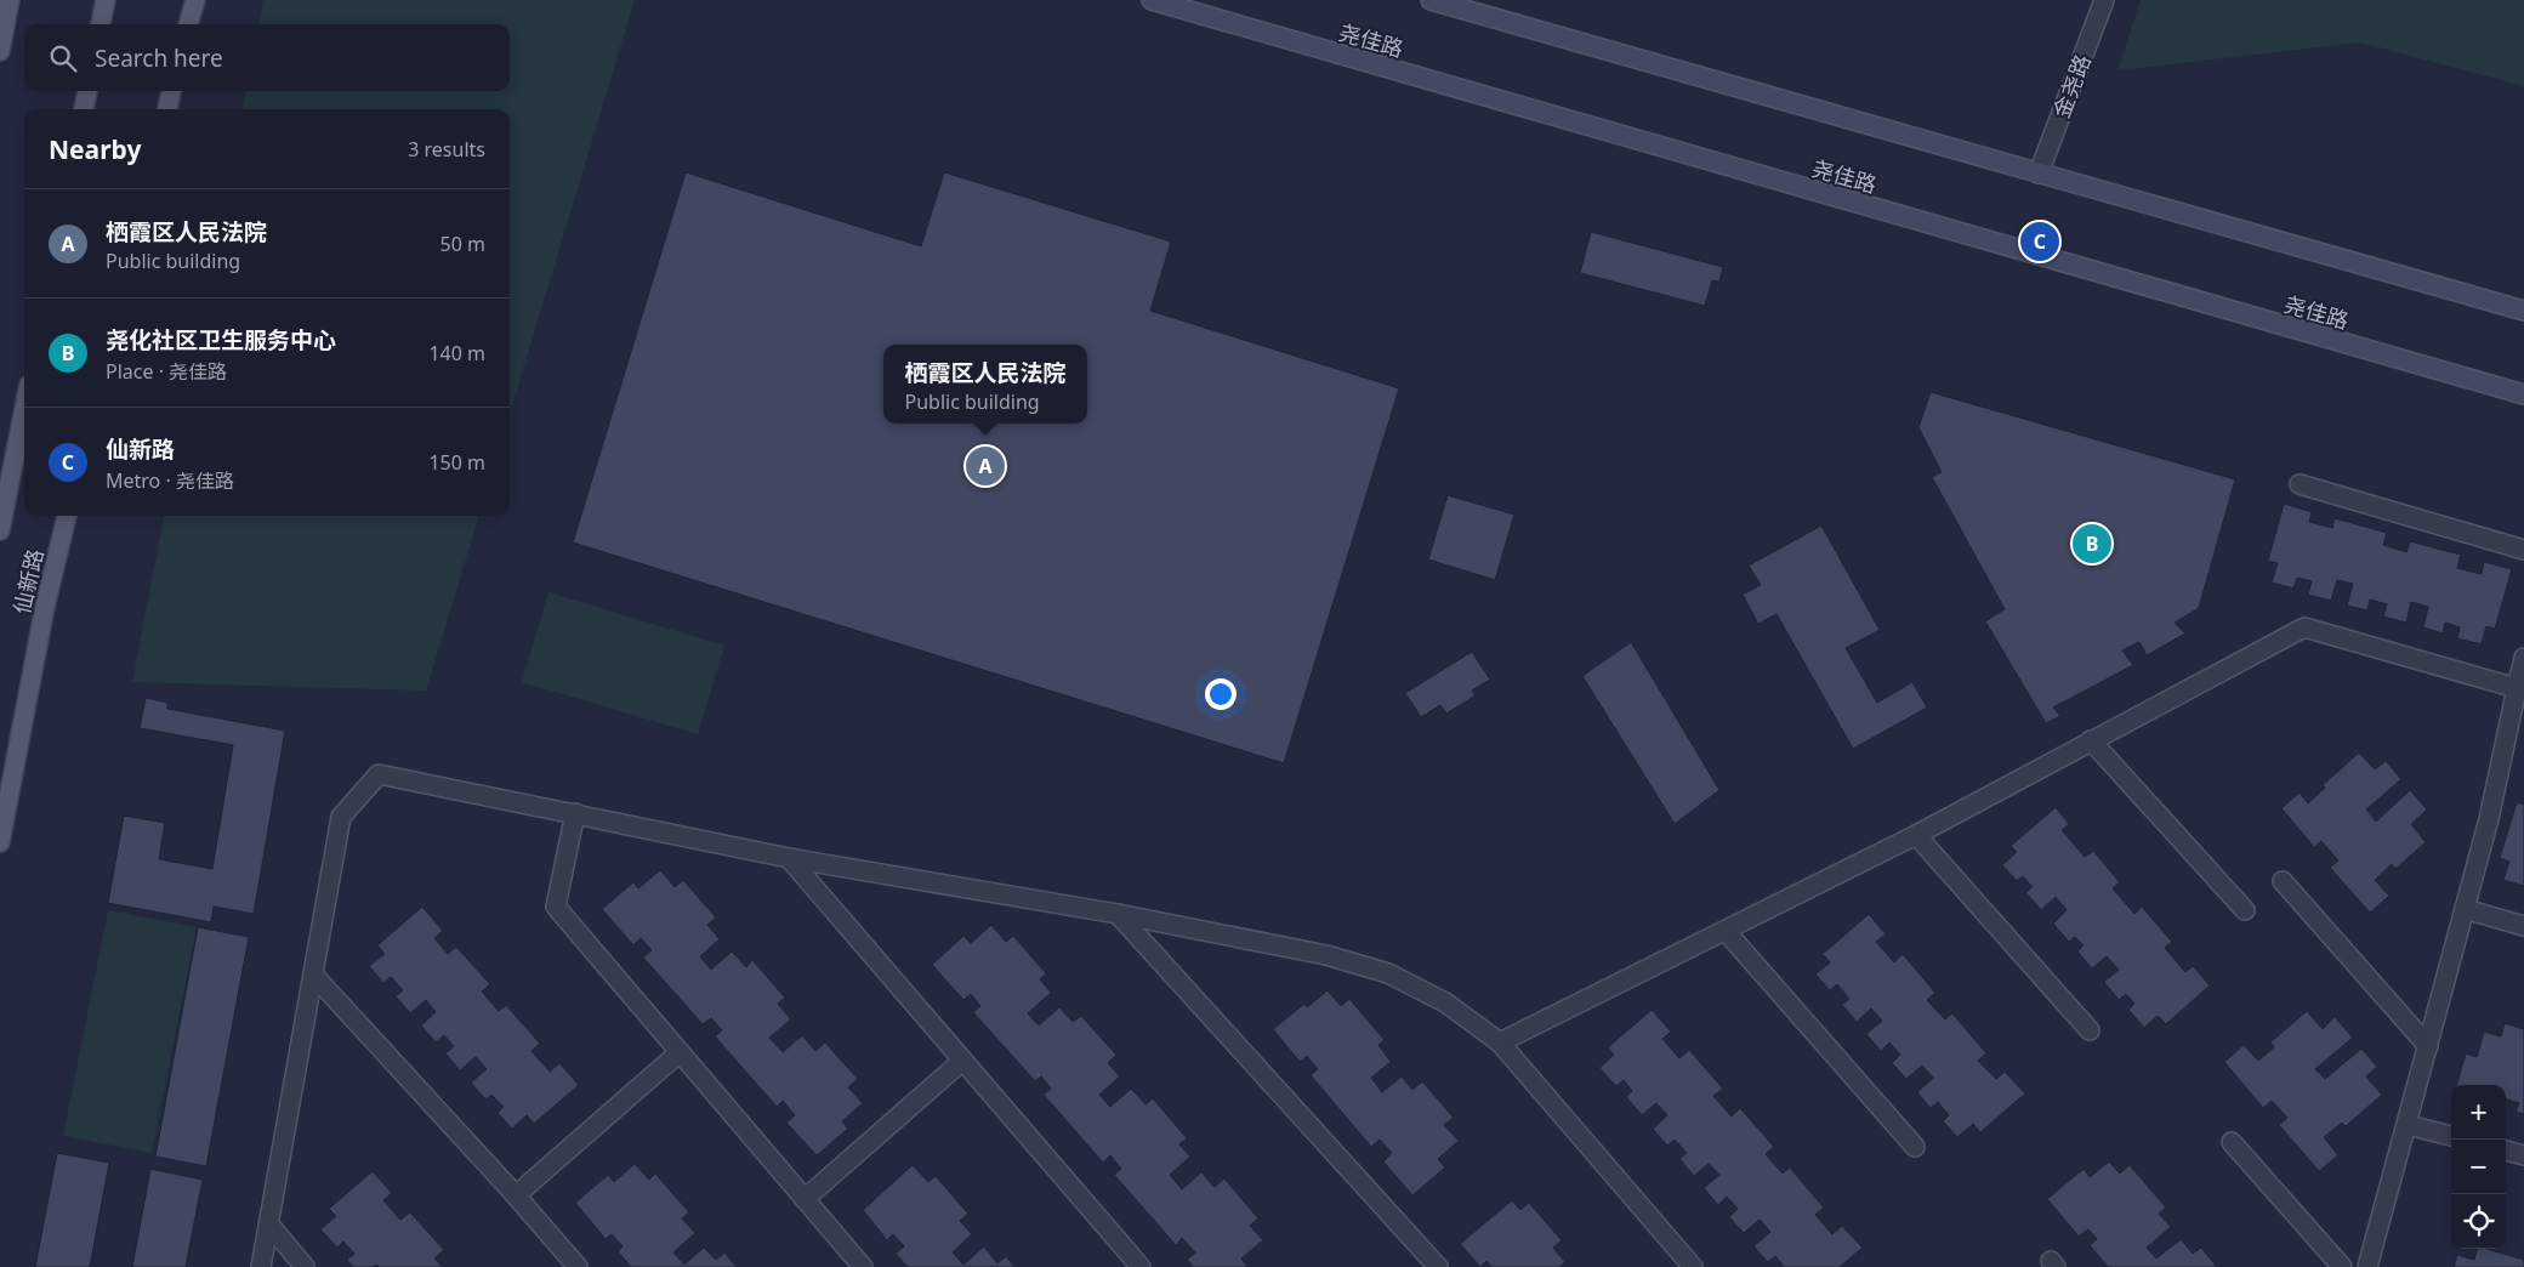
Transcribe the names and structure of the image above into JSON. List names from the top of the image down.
{
  "streets": {
    "main road": ["尧佳路", "仙新路"],
    "street": ["金尧路"]
  },
  "page": {
    "search": "Search here",
    "heading": ["Nearby", "3 results"],
    "list": [
      {
        "mark": "A",
        "name": "栖霞区人民法院",
        "note": "Public building",
        "value": "50 m"
      },
      {
        "mark": "B",
        "name": "尧化社区卫生服务中心",
        "note": "Place · 尧佳路",
        "value": "140 m"
      },
      {
        "mark": "C",
        "name": "仙新路",
        "note": "Metro · 尧佳路",
        "value": "150 m"
      }
    ],
    "pins": ["C", "A", "B"],
    "popup": ["栖霞区人民法院", "Public building"],
    "map_buttons": ["+", "−"]
  }
}
